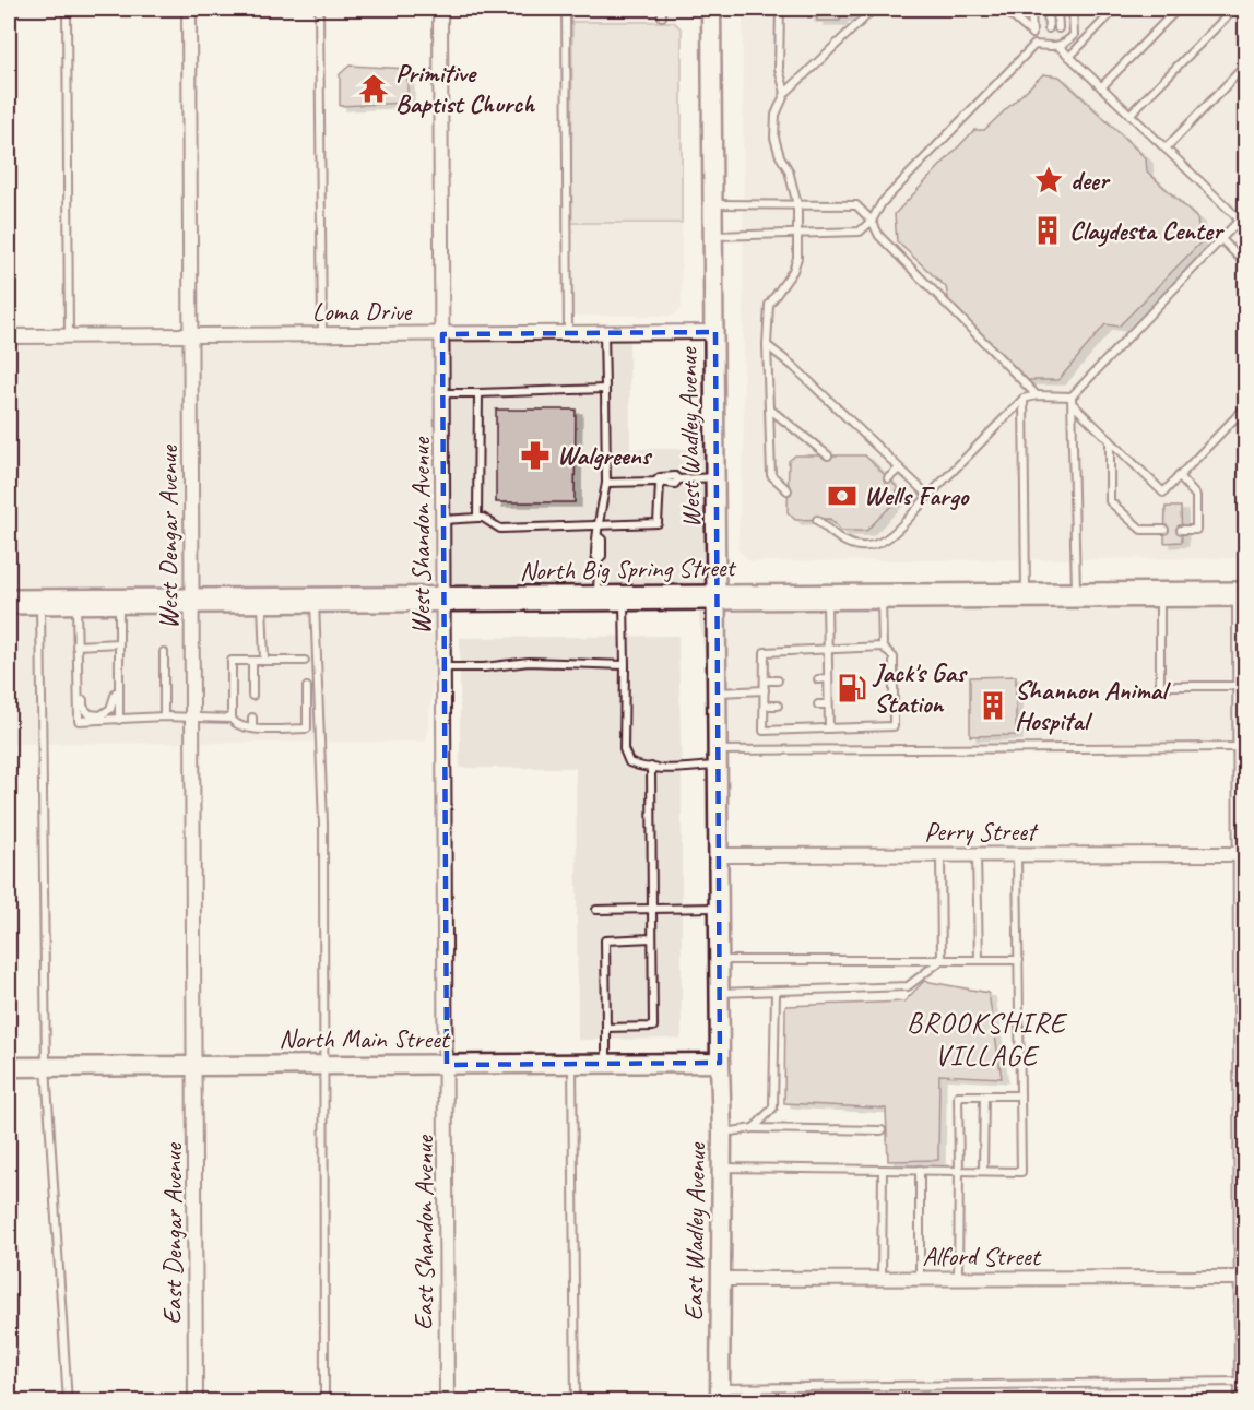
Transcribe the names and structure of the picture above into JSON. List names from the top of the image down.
{
  "streets": {
    "highway": ["North Big Spring Street"],
    "main road": ["West Wadley Avenue", "North Main Street", "East Wadley Avenue"],
    "street": [
      "Loma Drive",
      "West Shandon Avenue",
      "West Dengar Avenue",
      "Perry Street",
      "East Shandon Avenue",
      "East Dengar Avenue",
      "Alford Street"
    ]
  },
  "crossings": [
    ["Loma Drive", "West Wadley Avenue"],
    ["Loma Drive", "West Shandon Avenue"],
    ["Loma Drive", "West Dengar Avenue"],
    ["West Wadley Avenue", "North Big Spring Street"],
    ["West Wadley Avenue", "Perry Street"],
    ["West Wadley Avenue", "North Main Street"],
    ["West Wadley Avenue", "East Wadley Avenue"],
    ["West Shandon Avenue", "North Big Spring Street"],
    ["West Shandon Avenue", "North Main Street"],
    ["West Shandon Avenue", "East Shandon Avenue"],
    ["West Dengar Avenue", "North Big Spring Street"],
    ["West Dengar Avenue", "North Main Street"],
    ["West Dengar Avenue", "East Dengar Avenue"],
    ["North Main Street", "East Wadley Avenue"],
    ["North Main Street", "East Shandon Avenue"],
    ["North Main Street", "East Dengar Avenue"],
    ["East Wadley Avenue", "Alford Street"]
  ],
  "districts": ["BROOKSHIRE VILLAGE"],
  "places": {
    "temple": ["Primitive Baptist Church"],
    "place": ["deer"],
    "building": ["Claydesta Center", "Shannon Animal Hospital"],
    "pharmacy": ["Walgreens"],
    "bank": ["Wells Fargo"],
    "fuel station": ["Jack's Gas Station"]
  }
}
